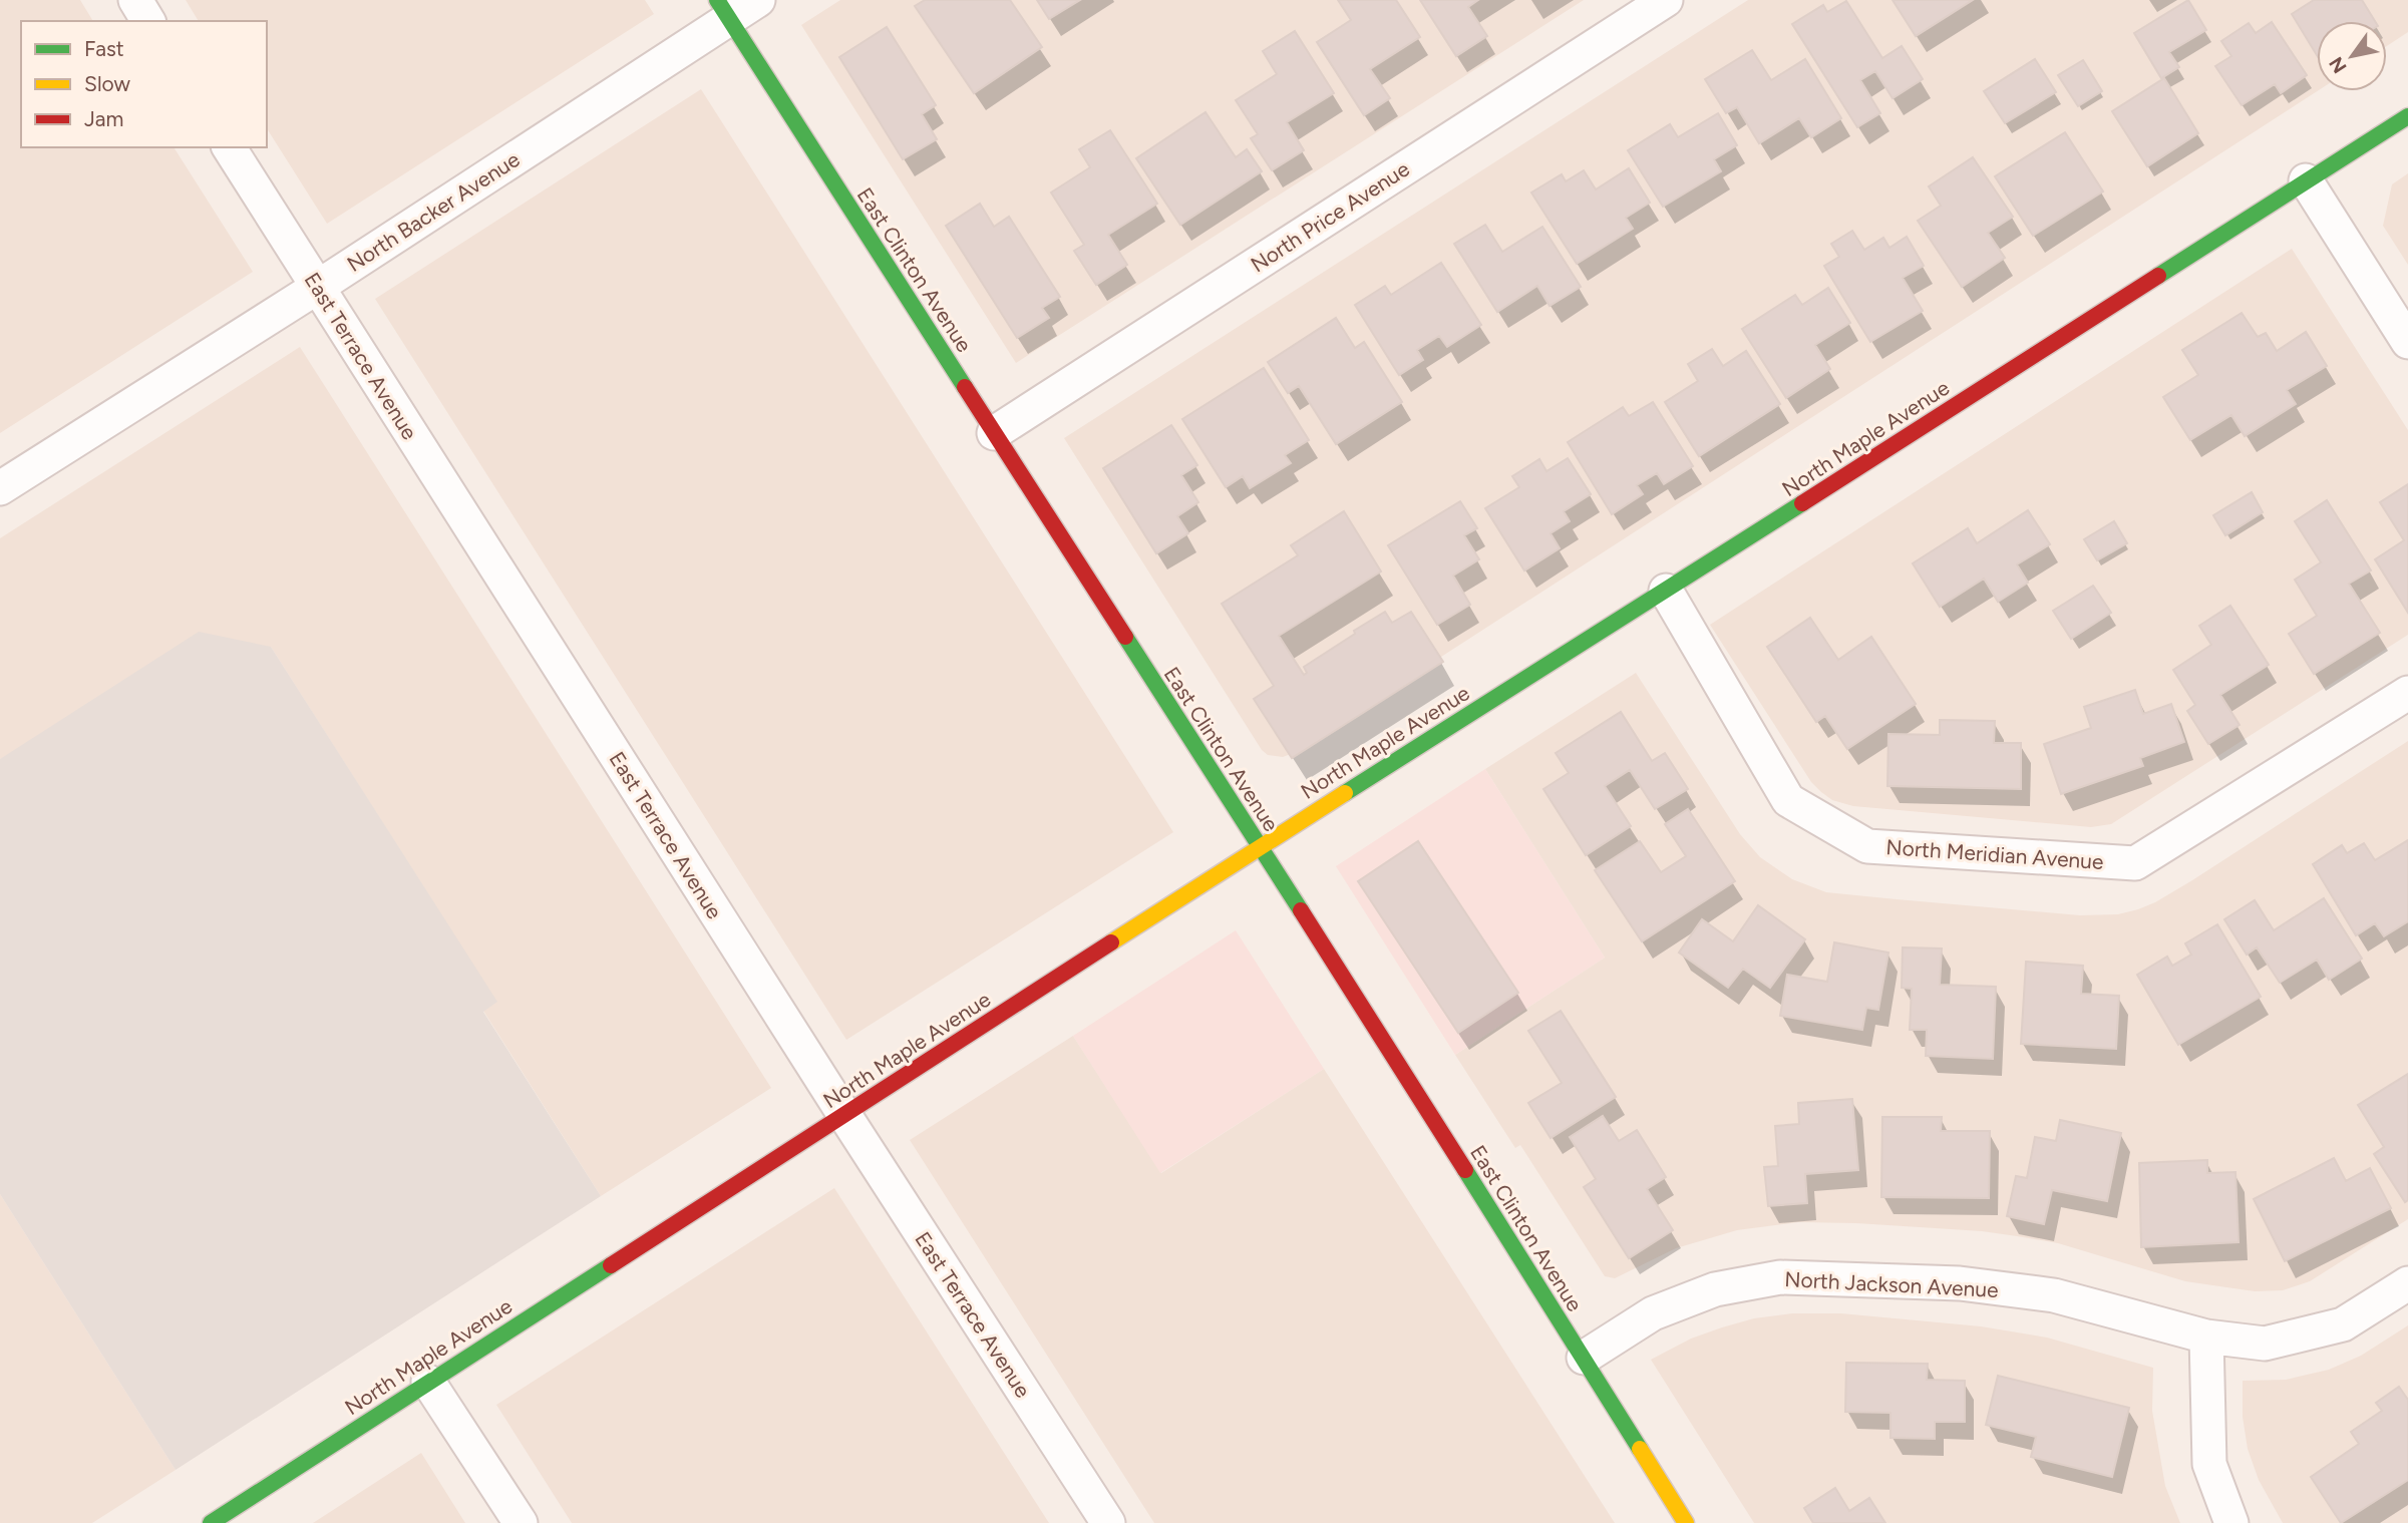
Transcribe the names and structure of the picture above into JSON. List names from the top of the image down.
{
  "streets": {
    "street": [
      "North Backer Avenue",
      "North Price Avenue",
      "East Clinton Avenue",
      "East Terrace Avenue",
      "North Maple Avenue",
      "North Meridian Avenue",
      "North Jackson Avenue"
    ]
  },
  "crossings": [
    ["North Backer Avenue", "East Clinton Avenue"],
    ["North Backer Avenue", "East Terrace Avenue"],
    ["North Price Avenue", "East Clinton Avenue"],
    ["East Clinton Avenue", "North Maple Avenue"],
    ["East Clinton Avenue", "North Jackson Avenue"],
    ["East Terrace Avenue", "North Maple Avenue"],
    ["North Maple Avenue", "North Meridian Avenue"]
  ],
  "legend": ["Fast", "Slow", "Jam"],
  "north": "bottom left"
}
